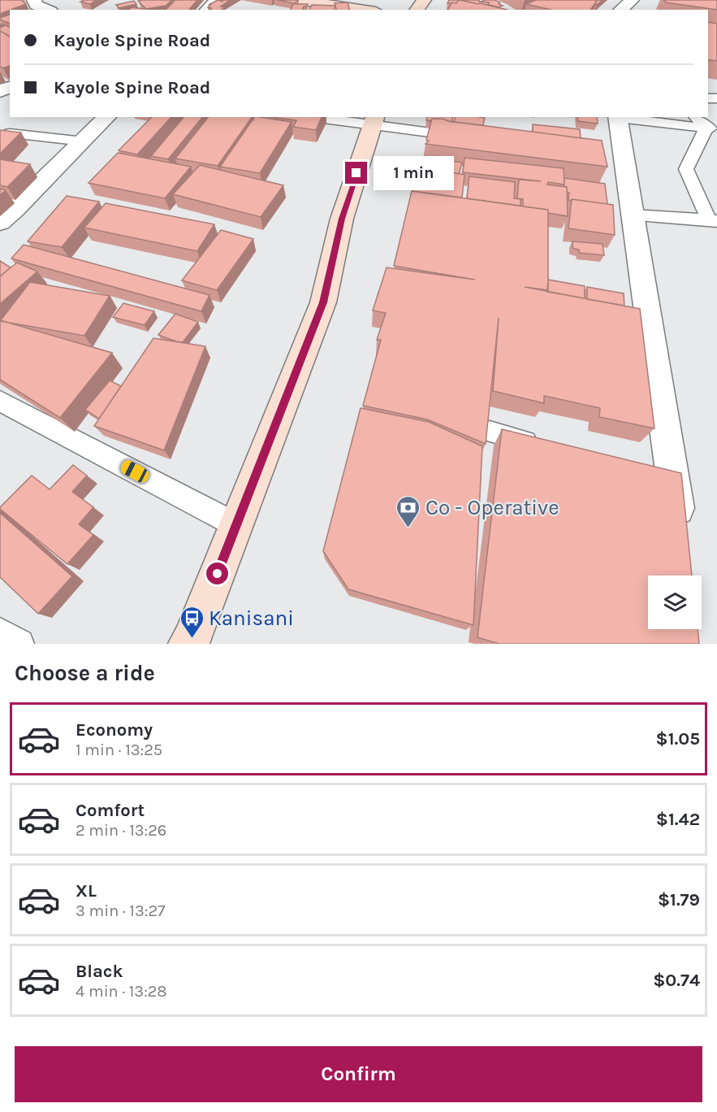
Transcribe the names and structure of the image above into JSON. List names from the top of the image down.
{
  "places": {
    "bank": ["Co - Operative"],
    "bus stop": ["Kanisani"]
  },
  "page": {
    "banner": ["Kayole Spine Road", "Kayole Spine Road"],
    "bubble": "1 min",
    "heading": "Choose a ride",
    "list": [
      {
        "name": "Economy",
        "note": "1 min · 13:25",
        "value": "$1.05"
      },
      {
        "name": "Comfort",
        "note": "2 min · 13:26",
        "value": "$1.42"
      },
      {
        "name": "XL",
        "note": "3 min · 13:27",
        "value": "$1.79"
      },
      {
        "name": "Black",
        "note": "4 min · 13:28",
        "value": "$0.74"
      }
    ],
    "buttons": "Confirm"
  }
}
